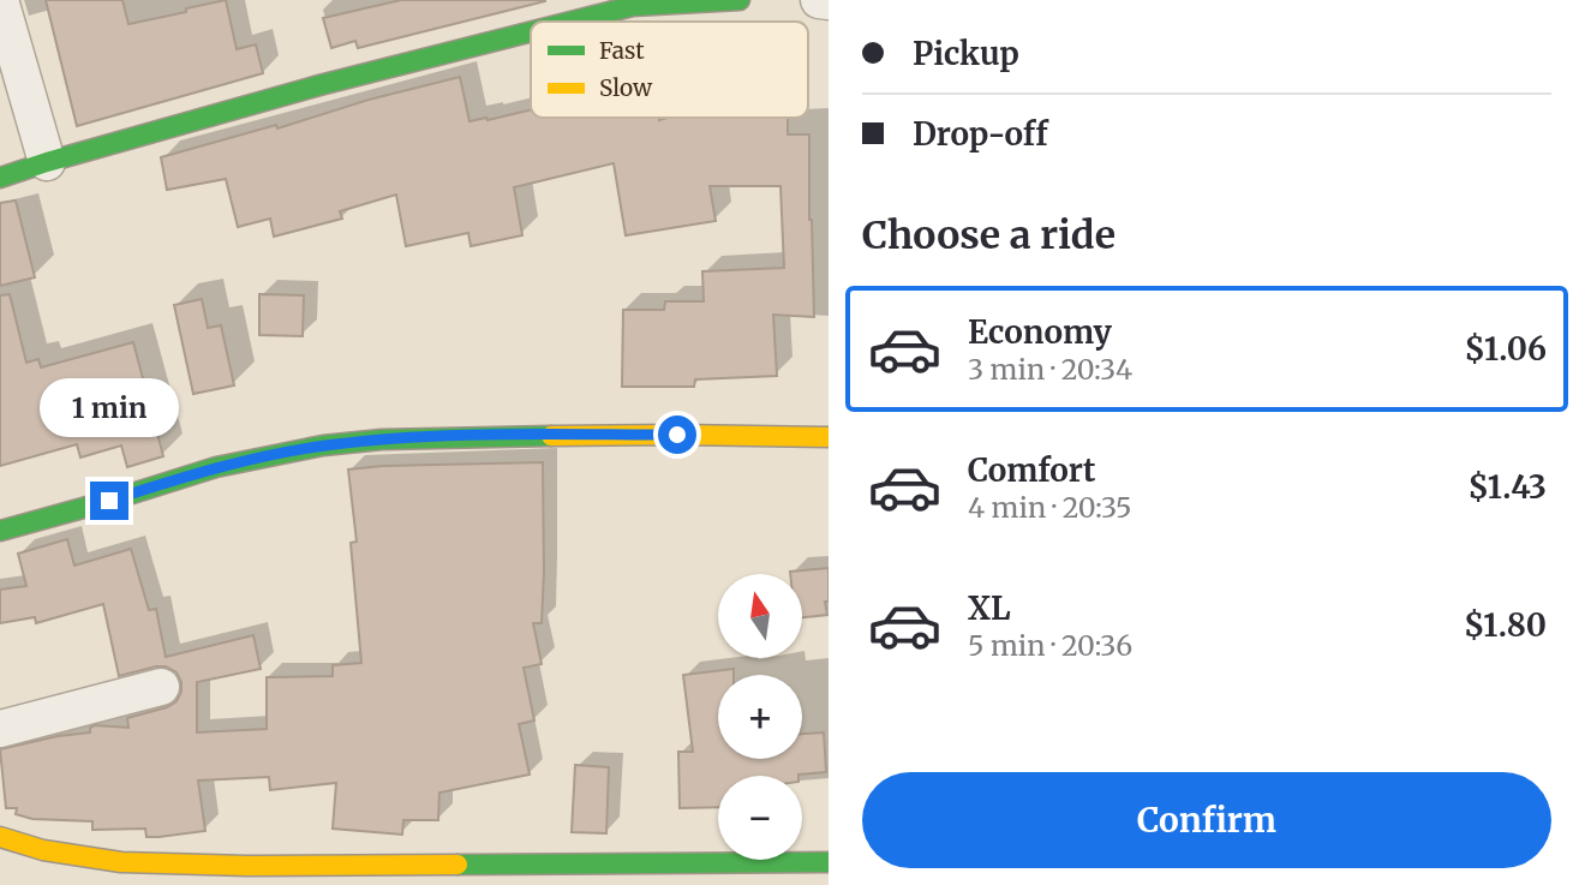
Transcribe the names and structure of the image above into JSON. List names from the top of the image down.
{
  "legend": ["Fast", "Slow"],
  "north": "top",
  "page": {
    "banner": ["Pickup", "Drop-off"],
    "heading": "Choose a ride",
    "list": [
      {
        "name": "Economy",
        "note": "3 min · 20:34",
        "value": "$1.06"
      },
      {
        "name": "Comfort",
        "note": "4 min · 20:35",
        "value": "$1.43"
      },
      {
        "name": "XL",
        "note": "5 min · 20:36",
        "value": "$1.80"
      }
    ],
    "bubble": "1 min",
    "map_buttons": ["+", "−"],
    "buttons": "Confirm"
  }
}
